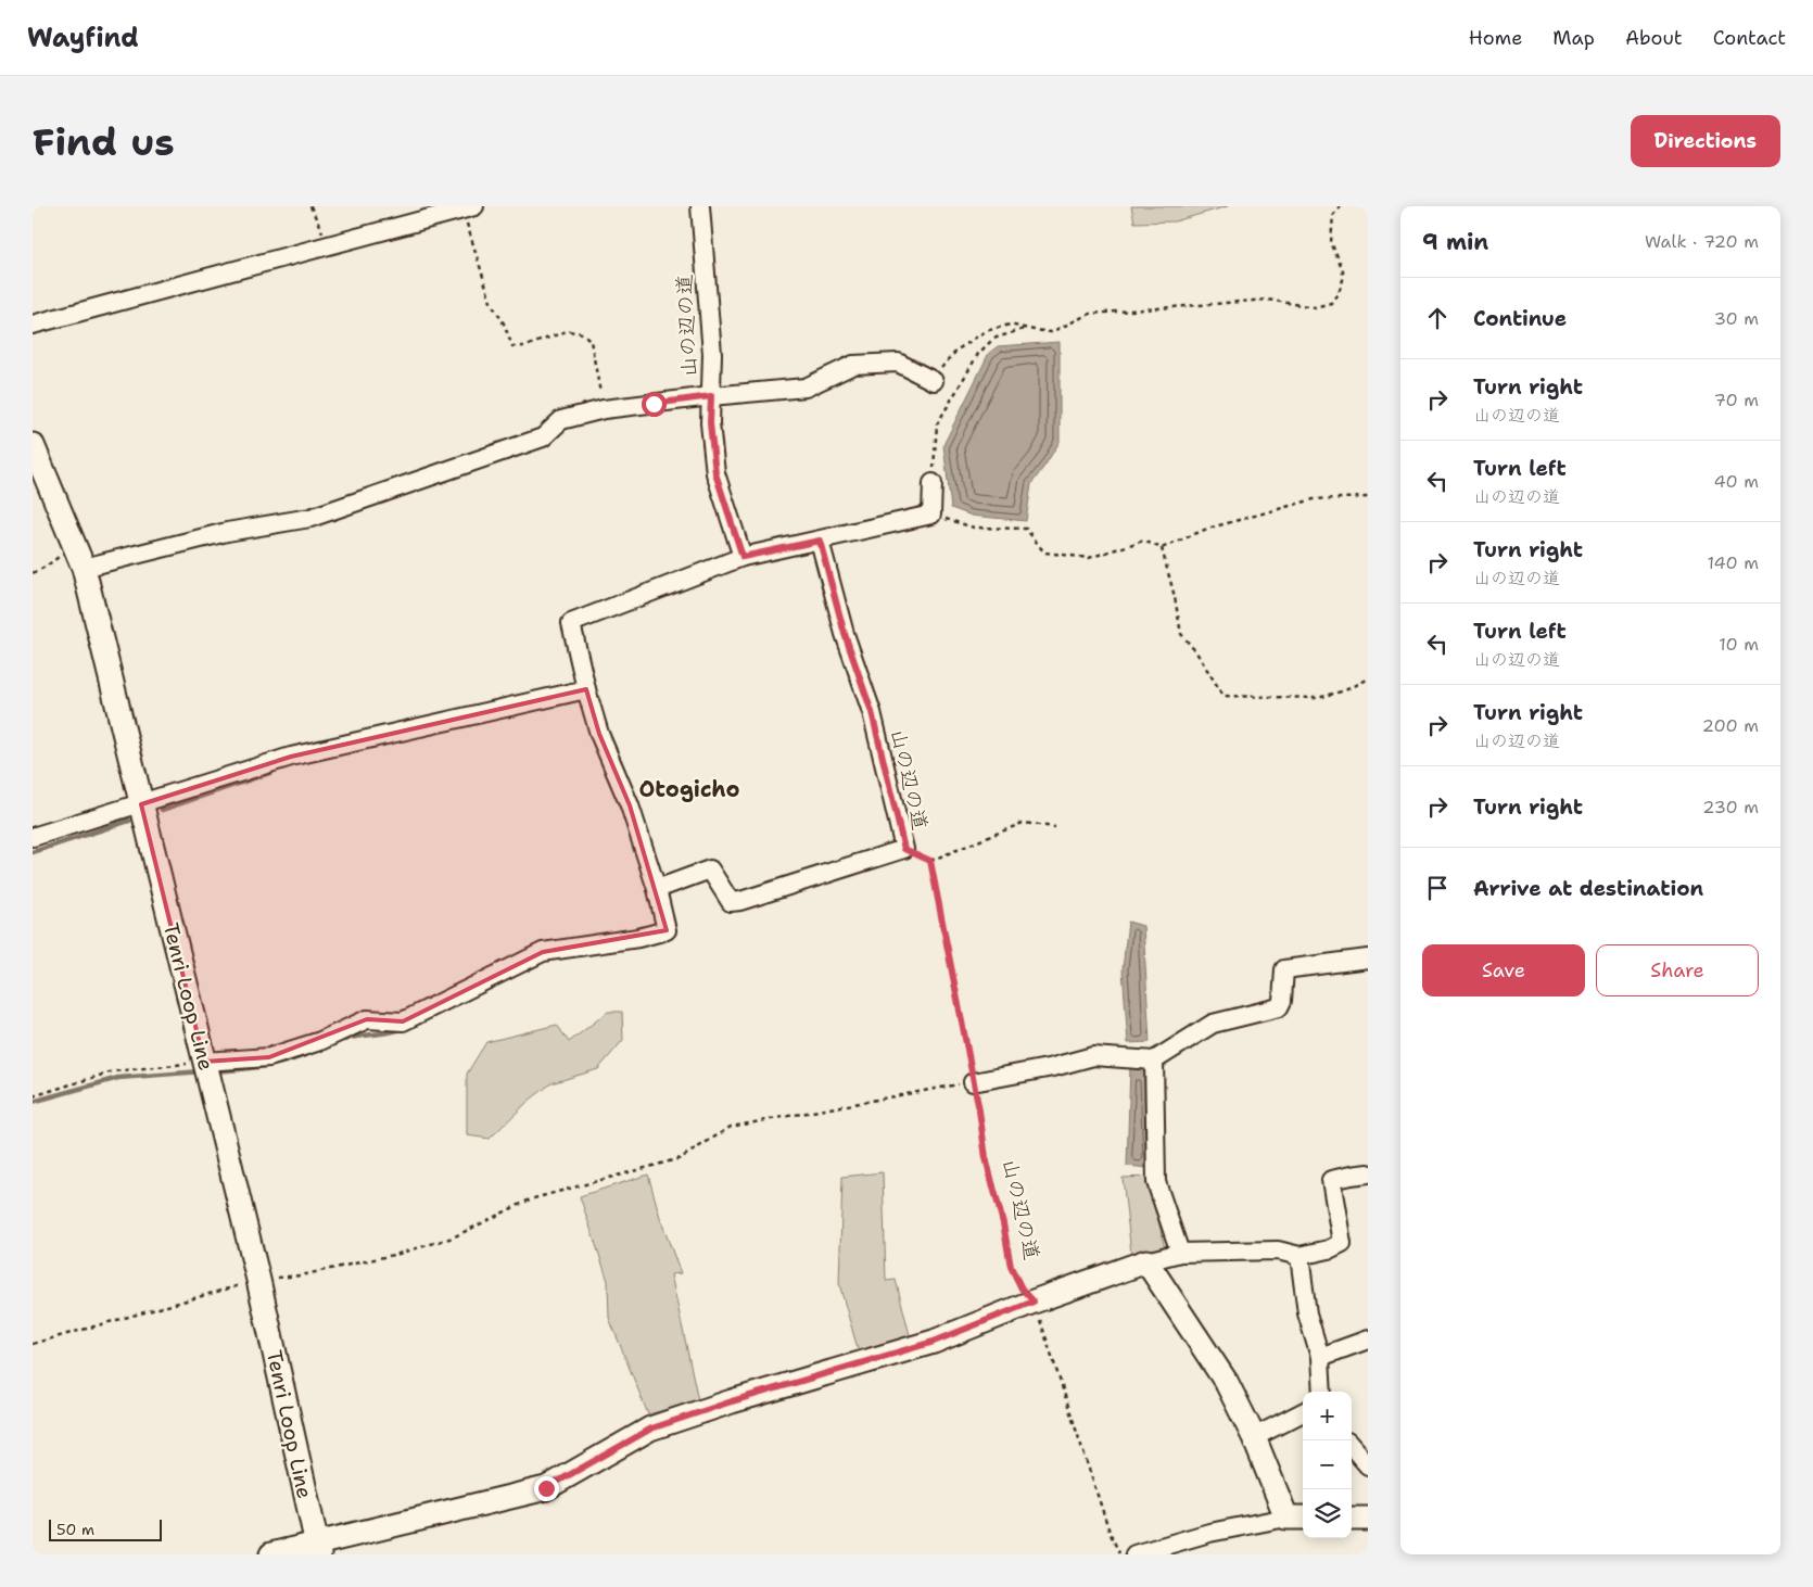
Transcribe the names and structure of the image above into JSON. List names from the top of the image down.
{
  "streets": {
    "main road": ["Tenri Loop Line"],
    "street": ["山の辺の道"]
  },
  "districts": ["Otogicho"],
  "scale_bar": "50 m",
  "page": {
    "header": "Wayfind",
    "nav": [
      "Home",
      "Map",
      "About",
      "Contact"
    ],
    "buttons": [
      "Directions",
      ["Save", "Share"]
    ],
    "title": "Find us",
    "heading": ["9 min", "Walk · 720 m"],
    "list": [
      ["Continue", "30 m"],
      ["Turn right", "山の辺の道", "70 m"],
      ["Turn left", "山の辺の道", "40 m"],
      ["Turn right", "山の辺の道", "140 m"],
      ["Turn left", "山の辺の道", "10 m"],
      ["Turn right", "山の辺の道", "200 m"],
      ["Turn right", "230 m"],
      "Arrive at destination"
    ],
    "map_buttons": ["+", "−"],
    "scale": "50 m"
  }
}
